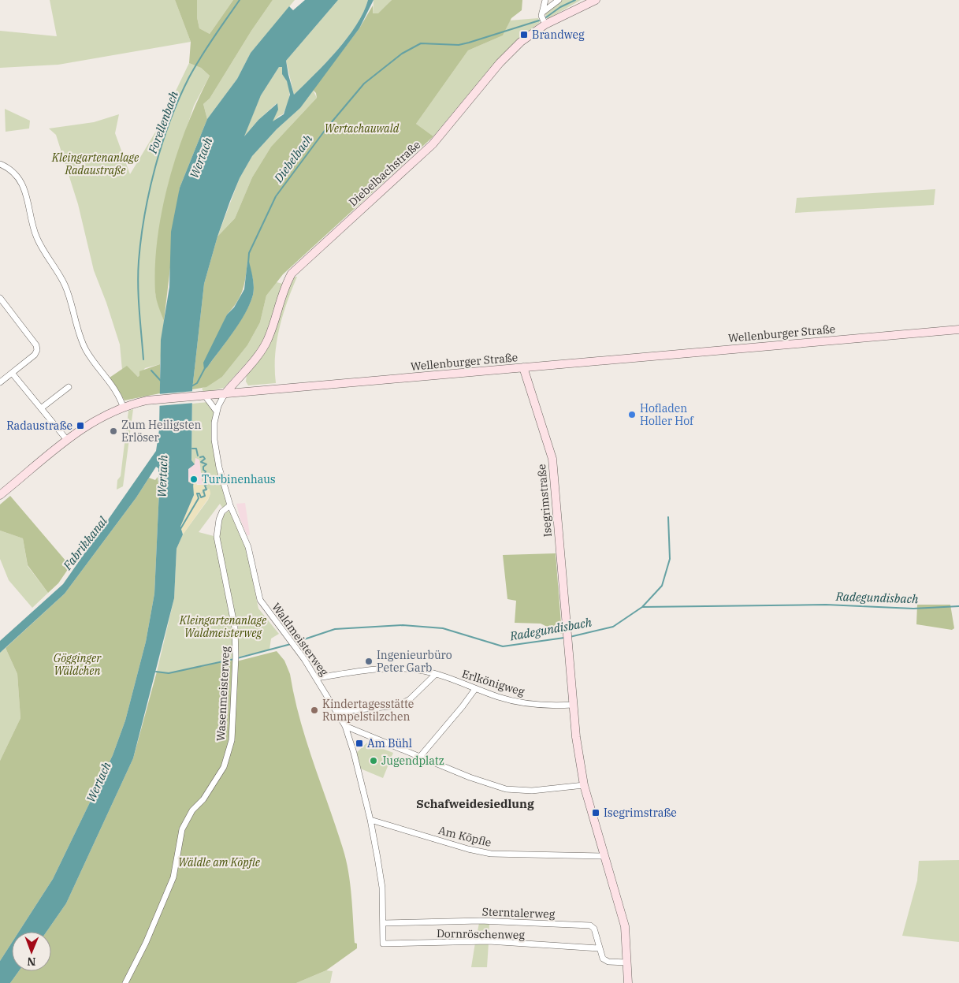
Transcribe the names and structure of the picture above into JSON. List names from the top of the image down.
{
  "streets": {
    "street": [
      "Diebelbachstraße",
      "Wellenburger Straße",
      "Isegrimstraße",
      "Waldmeisterweg",
      "Erlkönigweg",
      "Wasenmeisterweg",
      "Am Köpfle",
      "Sterntalerweg",
      "Dornröschenweg"
    ]
  },
  "crossings": [
    ["Diebelbachstraße", "Wellenburger Straße"],
    ["Diebelbachstraße", "Waldmeisterweg"],
    ["Wellenburger Straße", "Isegrimstraße"],
    ["Wellenburger Straße", "Waldmeisterweg"],
    ["Isegrimstraße", "Erlkönigweg"],
    ["Isegrimstraße", "Am Köpfle"],
    ["Waldmeisterweg", "Erlkönigweg"],
    ["Waldmeisterweg", "Wasenmeisterweg"],
    ["Waldmeisterweg", "Am Köpfle"],
    ["Waldmeisterweg", "Sterntalerweg"],
    ["Waldmeisterweg", "Dornröschenweg"],
    ["Sterntalerweg", "Dornröschenweg"]
  ],
  "districts": ["Schafweidesiedlung"],
  "water": [
    "Forellenbach",
    "Wertach",
    "Diebelbach",
    "Fabrikkanal",
    "Radegundisbach"
  ],
  "parks": [
    "Wertachauwald",
    "Kleingartenanlage Radaustraße",
    "Kleingartenanlage Waldmeisterweg",
    "Gögginger Wäldchen",
    "Wäldle am Köpfle"
  ],
  "places": {
    "transit": [
      "Brandweg",
      "Radaustraße",
      "Am Bühl",
      "Isegrimstraße"
    ],
    "other": [
      "Hofladen Holler Hof",
      "Zum Heiligsten Erlöser",
      "Turbinenhaus",
      "Ingenieurbüro Peter Garb",
      "Kindertagesstätte Rumpelstilzchen",
      "Jugendplatz"
    ]
  },
  "north": "bottom"
}
